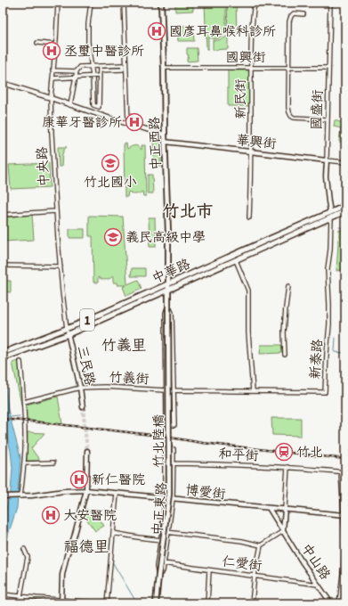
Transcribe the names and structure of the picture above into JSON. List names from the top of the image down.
{
  "streets": {
    "main road": [
      "中正西路",
      "中華路",
      "1",
      "竹北陸橋",
      "中正東路"
    ],
    "street": [
      "國興街",
      "新民街",
      "國盛街",
      "華興街",
      "中央路",
      "新泰路",
      "三民路",
      "竹義街",
      "和平街",
      "博愛街",
      "中山路",
      "仁愛街"
    ]
  },
  "crossings": [
    ["國興街", "新民街"],
    ["國興街", "國盛街"],
    ["國興街", "中正西路"],
    ["新民街", "華興街"],
    ["國盛街", "華興街"],
    ["國盛街", "中華路"],
    ["國盛街", "新泰路"],
    ["華興街", "中正西路"],
    ["中正西路", "中華路"],
    ["中央路", "中華路"],
    ["中央路", "三民路"],
    ["中華路", "新泰路"],
    ["中華路", "三民路"],
    ["新泰路", "竹義街"],
    ["三民路", "竹義街"],
    ["竹北陸橋", "中正東路"],
    ["和平街", "中正東路"],
    ["博愛街", "中正東路"],
    ["博愛街", "中山路"],
    ["中正東路", "仁愛街"],
    ["中山路", "仁愛街"]
  ],
  "districts": ["竹北市", "竹義里", "福德里"],
  "places": {
    "hospital": [
      "國彥耳鼻喉科診所",
      "丞璽中醫診所",
      "康華牙醫診所",
      "新仁醫院",
      "大安醫院"
    ],
    "school or university": ["竹北國小", "義民高級中學"],
    "station": ["竹北"]
  }
}
